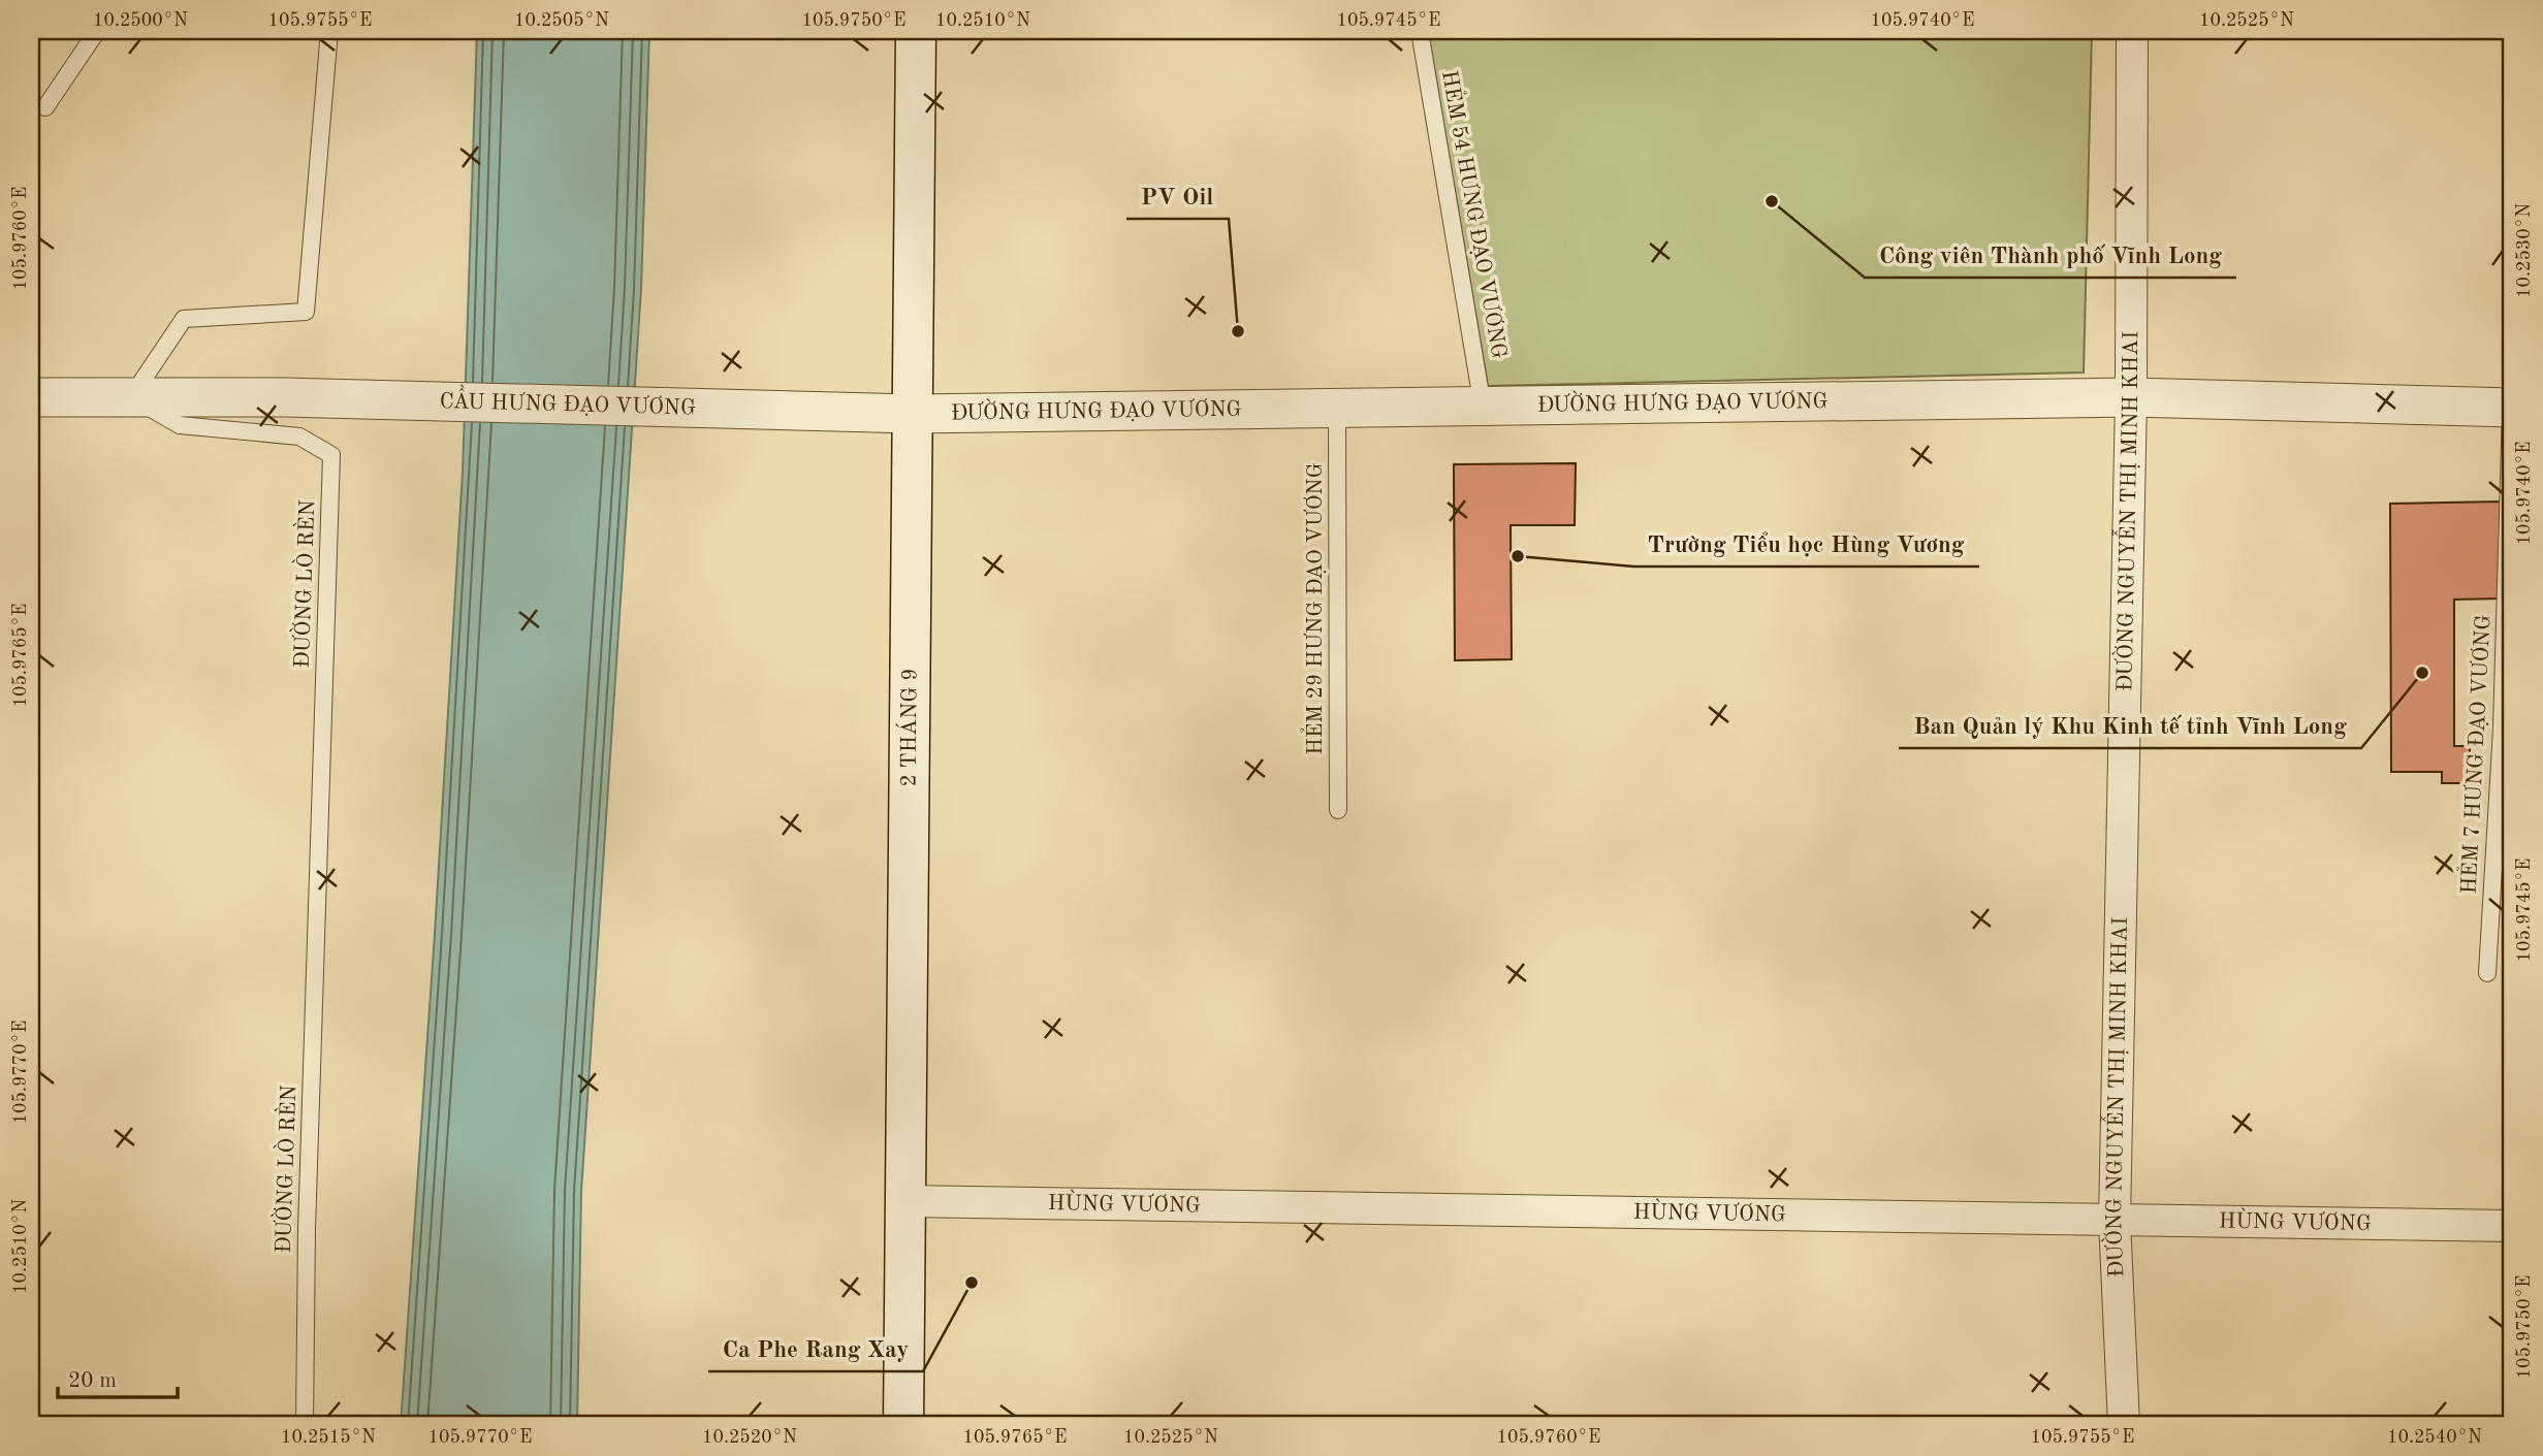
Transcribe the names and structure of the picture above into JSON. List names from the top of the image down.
{
  "streets": {
    "main road": ["2 THÁNG 9"],
    "street": [
      "ĐƯỜNG HƯNG ĐẠO VƯƠNG",
      "CẦU HƯNG ĐẠO VƯƠNG",
      "ĐƯỜNG NGUYỄN THỊ MINH KHAI",
      "HÙNG VƯƠNG"
    ],
    "lane": [
      "HẺM 54 HƯNG ĐẠO VƯƠNG",
      "ĐƯỜNG LÒ RÈN",
      "HẺM 29 HƯNG ĐẠO VƯƠNG",
      "HẺM 7 HƯNG ĐẠO VƯƠNG"
    ]
  },
  "crossings": [
    ["HẺM 54 HƯNG ĐẠO VƯƠNG", "ĐƯỜNG HƯNG ĐẠO VƯƠNG"],
    ["ĐƯỜNG HƯNG ĐẠO VƯƠNG", "CẦU HƯNG ĐẠO VƯƠNG"],
    ["ĐƯỜNG HƯNG ĐẠO VƯƠNG", "ĐƯỜNG NGUYỄN THỊ MINH KHAI"],
    ["ĐƯỜNG HƯNG ĐẠO VƯƠNG", "HẺM 29 HƯNG ĐẠO VƯƠNG"],
    ["ĐƯỜNG HƯNG ĐẠO VƯƠNG", "2 THÁNG 9"],
    ["ĐƯỜNG HƯNG ĐẠO VƯƠNG", "HẺM 7 HƯNG ĐẠO VƯƠNG"],
    ["CẦU HƯNG ĐẠO VƯƠNG", "ĐƯỜNG LÒ RÈN"],
    ["ĐƯỜNG NGUYỄN THỊ MINH KHAI", "HÙNG VƯƠNG"],
    ["2 THÁNG 9", "HÙNG VƯƠNG"]
  ],
  "places": [
    "Công viên Thành phố Vĩnh Long",
    "PV Oil",
    "Trường Tiểu học Hùng Vương",
    "Ban Quản lý Khu Kinh tế tỉnh Vĩnh Long",
    "Ca Phe Rang Xay"
  ],
  "scale_bar": "20 m",
  "coordinates": [
    "10.2500°N",
    "105.9755°E",
    "10.2505°N",
    "105.9750°E",
    "10.2510°N",
    "105.9745°E",
    "105.9740°E",
    "10.2525°N",
    "105.9760°E",
    "10.2530°N",
    "105.9765°E",
    "105.9770°E",
    "10.2515°N",
    "10.2520°N",
    "10.2540°N"
  ]
}
